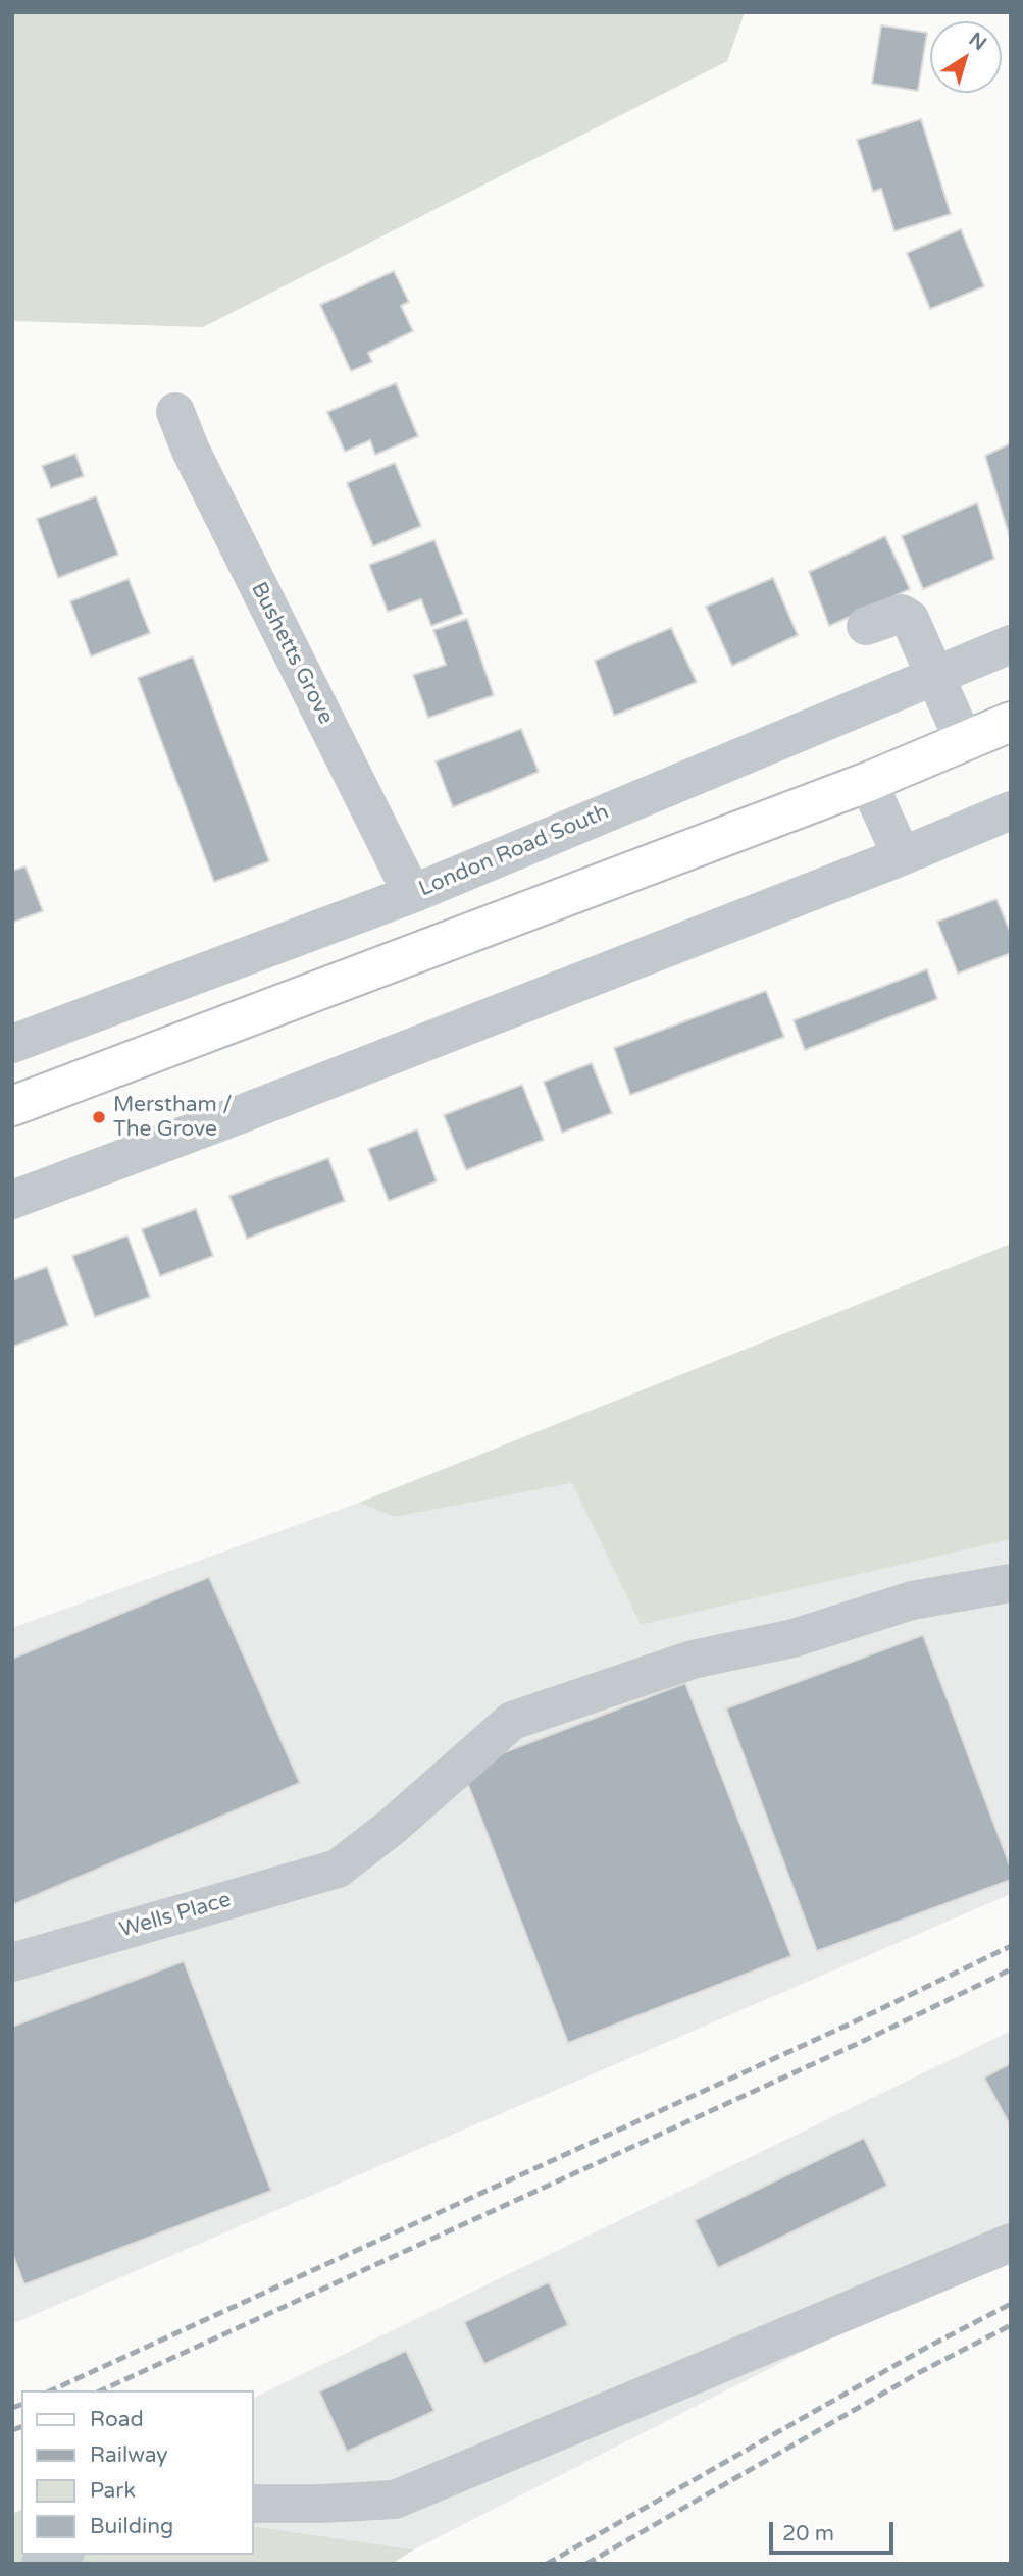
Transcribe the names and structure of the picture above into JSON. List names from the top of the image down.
{
  "streets": {
    "street": ["Bushetts Grove", "London Road South", "Wells Place"]
  },
  "crossings": [
    ["Bushetts Grove", "London Road South"]
  ],
  "places": ["Merstham / The Grove"],
  "legend": [
    "Road",
    "Railway",
    "Park",
    "Building"
  ],
  "scale_bar": "20 m",
  "north": "top right"
}
